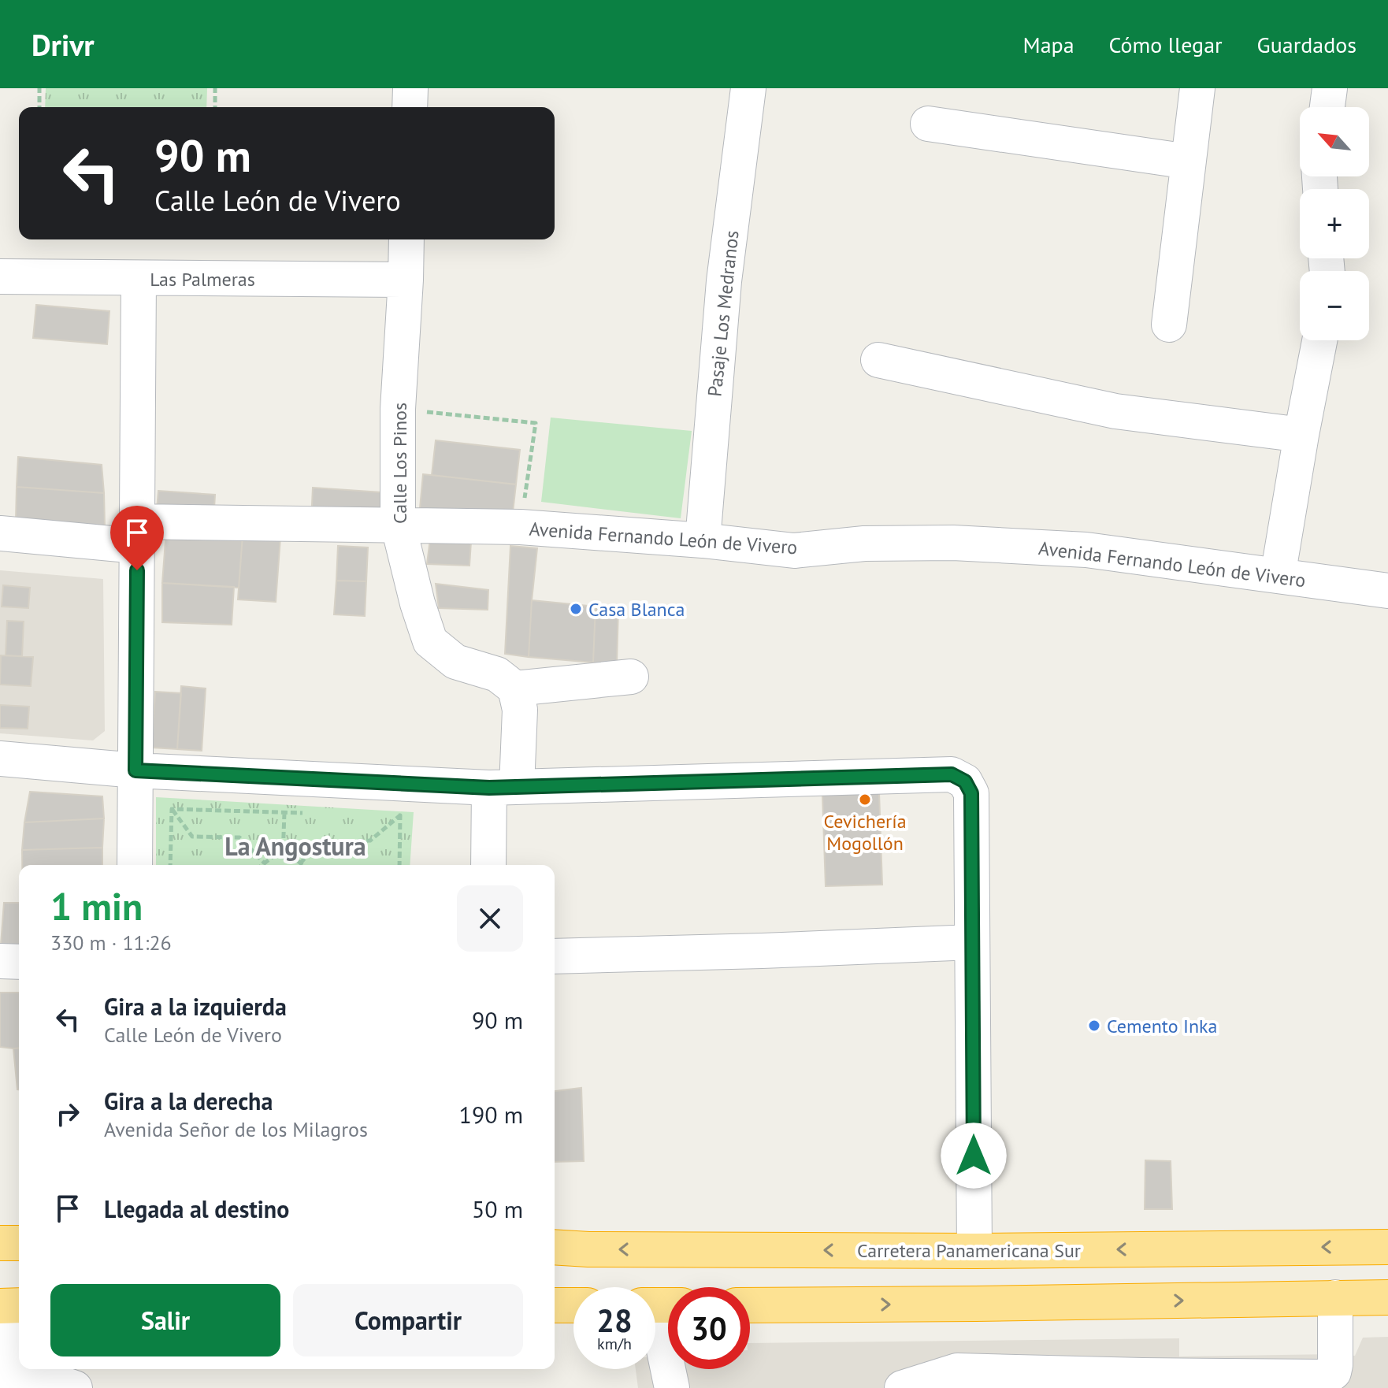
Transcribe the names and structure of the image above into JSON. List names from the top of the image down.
{
  "streets": {
    "highway": ["Carretera Panamericana Sur"],
    "street": [
      "Las Palmeras",
      "Pasaje Los Medranos",
      "Calle Los Pinos",
      "Avenida Fernando León de Vivero"
    ]
  },
  "crossings": [
    ["Las Palmeras", "Calle Los Pinos"],
    ["Pasaje Los Medranos", "Avenida Fernando León de Vivero"],
    ["Calle Los Pinos", "Avenida Fernando León de Vivero"]
  ],
  "districts": ["La Angostura"],
  "places": ["Casa Blanca", "Cevichería Mogollón", "Cemento Inka"],
  "north": "top left",
  "page": {
    "header": "Drivr",
    "nav": ["Mapa", "Cómo llegar", "Guardados"],
    "map_buttons": ["+", "−"],
    "turn": ["90 m", "Calle León de Vivero"],
    "heading": ["1 min", "330 m · 11:26"],
    "list": [
      {
        "name": "Gira a la izquierda",
        "note": "Calle León de Vivero",
        "value": "90 m"
      },
      {
        "name": "Gira a la derecha",
        "note": "Avenida Señor de los Milagros",
        "value": "190 m"
      },
      {
        "name": "Llegada al destino",
        "value": "50 m"
      }
    ],
    "buttons": ["Salir", "Compartir"],
    "speed": "28 km/h",
    "limit": "30"
  }
}
